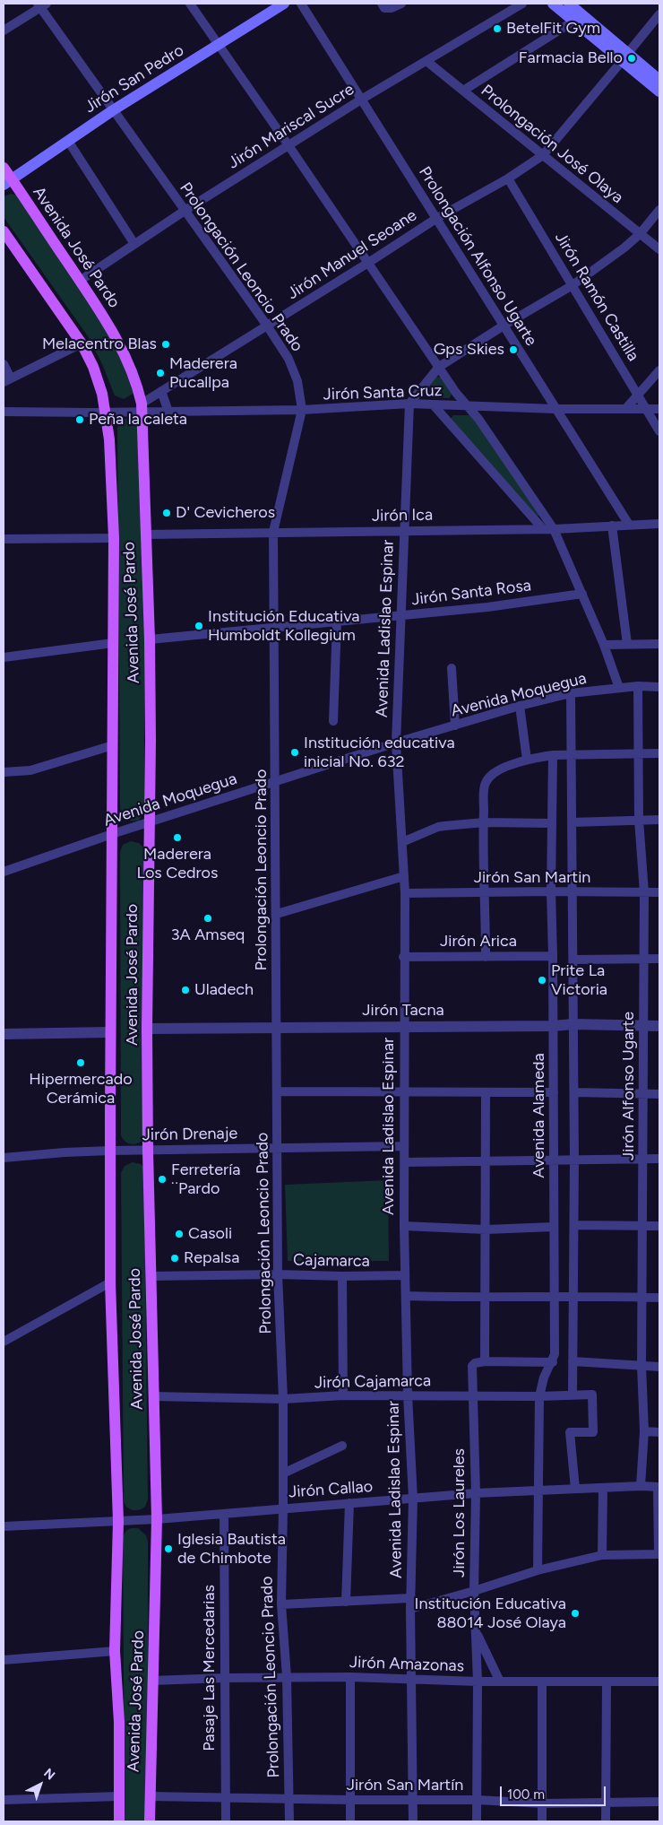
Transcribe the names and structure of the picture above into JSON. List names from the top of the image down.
{
  "streets": {
    "main road": ["Jirón San Pedro", "Avenida José Pardo"],
    "street": [
      "Jirón Mariscal Sucre",
      "Prolongación José Olaya",
      "Jirón Manuel Seoane",
      "Prolongación Alfonso Ugarte",
      "Prolongación Leoncio Prado",
      "Jirón Ramón Castilla",
      "Jirón Santa Cruz",
      "Jirón Ica",
      "Jirón Santa Rosa",
      "Avenida Ladislao Espinar",
      "Avenida Moquegua",
      "Jirón San Martin",
      "Jirón Arica",
      "Jirón Tacna",
      "Jirón Alfonso Ugarte",
      "Avenida Alameda",
      "Jirón Drenaje",
      "Cajamarca",
      "Jirón Cajamarca",
      "Jirón Callao",
      "Jirón Los Laureles",
      "Jirón Amazonas",
      "Pasaje Las Mercedarias",
      "Jirón San Martín"
    ]
  },
  "crossings": [
    ["Jirón San Pedro", "Avenida José Pardo"],
    ["Jirón San Pedro", "Prolongación Leoncio Prado"],
    ["Jirón Mariscal Sucre", "Prolongación José Olaya"],
    ["Jirón Mariscal Sucre", "Avenida José Pardo"],
    ["Jirón Mariscal Sucre", "Prolongación Alfonso Ugarte"],
    ["Jirón Mariscal Sucre", "Prolongación Leoncio Prado"],
    ["Prolongación José Olaya", "Jirón Manuel Seoane"],
    ["Avenida José Pardo", "Jirón Manuel Seoane"],
    ["Avenida José Pardo", "Jirón Santa Cruz"],
    ["Avenida José Pardo", "Jirón Ica"],
    ["Avenida José Pardo", "Jirón Santa Rosa"],
    ["Avenida José Pardo", "Avenida Moquegua"],
    ["Avenida José Pardo", "Jirón Tacna"],
    ["Avenida José Pardo", "Jirón Drenaje"],
    ["Avenida José Pardo", "Cajamarca"],
    ["Avenida José Pardo", "Jirón Cajamarca"],
    ["Avenida José Pardo", "Jirón Callao"],
    ["Avenida José Pardo", "Jirón Amazonas"],
    ["Avenida José Pardo", "Jirón San Martín"],
    ["Jirón Manuel Seoane", "Prolongación Alfonso Ugarte"],
    ["Jirón Manuel Seoane", "Prolongación Leoncio Prado"],
    ["Jirón Manuel Seoane", "Jirón Ramón Castilla"],
    ["Jirón Manuel Seoane", "Jirón Santa Cruz"],
    ["Prolongación Alfonso Ugarte", "Jirón Santa Cruz"],
    ["Prolongación Alfonso Ugarte", "Jirón Ica"],
    ["Prolongación Leoncio Prado", "Jirón Santa Cruz"],
    ["Prolongación Leoncio Prado", "Jirón Ica"],
    ["Prolongación Leoncio Prado", "Jirón Santa Rosa"],
    ["Prolongación Leoncio Prado", "Avenida Moquegua"],
    ["Prolongación Leoncio Prado", "Jirón Tacna"],
    ["Prolongación Leoncio Prado", "Jirón Drenaje"],
    ["Prolongación Leoncio Prado", "Cajamarca"],
    ["Prolongación Leoncio Prado", "Jirón Cajamarca"],
    ["Prolongación Leoncio Prado", "Jirón Callao"],
    ["Prolongación Leoncio Prado", "Jirón Amazonas"],
    ["Prolongación Leoncio Prado", "Jirón San Martín"],
    ["Jirón Ramón Castilla", "Jirón Santa Cruz"],
    ["Jirón Santa Cruz", "Avenida Ladislao Espinar"],
    ["Jirón Ica", "Avenida Ladislao Espinar"],
    ["Jirón Santa Rosa", "Avenida Ladislao Espinar"],
    ["Avenida Ladislao Espinar", "Avenida Moquegua"],
    ["Avenida Ladislao Espinar", "Jirón San Martin"],
    ["Avenida Ladislao Espinar", "Jirón Arica"],
    ["Avenida Ladislao Espinar", "Jirón Tacna"],
    ["Avenida Ladislao Espinar", "Jirón Drenaje"],
    ["Avenida Ladislao Espinar", "Cajamarca"],
    ["Avenida Ladislao Espinar", "Jirón Cajamarca"],
    ["Avenida Ladislao Espinar", "Jirón Callao"],
    ["Avenida Ladislao Espinar", "Jirón Amazonas"],
    ["Avenida Ladislao Espinar", "Jirón San Martín"],
    ["Avenida Moquegua", "Jirón Alfonso Ugarte"],
    ["Jirón San Martin", "Jirón Alfonso Ugarte"],
    ["Jirón San Martin", "Avenida Alameda"],
    ["Jirón Arica", "Avenida Alameda"],
    ["Jirón Tacna", "Jirón Alfonso Ugarte"],
    ["Jirón Tacna", "Avenida Alameda"],
    ["Jirón Alfonso Ugarte", "Jirón Callao"],
    ["Avenida Alameda", "Jirón Cajamarca"],
    ["Avenida Alameda", "Jirón Callao"],
    ["Jirón Cajamarca", "Jirón Callao"],
    ["Jirón Cajamarca", "Jirón Los Laureles"],
    ["Jirón Callao", "Jirón Los Laureles"],
    ["Jirón Callao", "Pasaje Las Mercedarias"],
    ["Jirón Los Laureles", "Jirón Amazonas"],
    ["Jirón Los Laureles", "Jirón San Martín"],
    ["Jirón Amazonas", "Pasaje Las Mercedarias"],
    ["Pasaje Las Mercedarias", "Jirón San Martín"]
  ],
  "places": [
    "BetelFit Gym",
    "Farmacia Bello",
    "Melacentro Blas",
    "Gps Skies",
    "Maderera Pucallpa",
    "Peña la caleta",
    "D' Cevicheros",
    "Institución Educativa Humboldt Kollegium",
    "Institución educativa inicial No. 632",
    "Maderera Los Cedros",
    "3A Amseq",
    "Prite La Victoria",
    "Uladech",
    "Hipermercado Cerámica",
    "Ferretería ¨Pardo",
    "Casoli",
    "Repalsa",
    "Iglesia Bautista de Chimbote",
    "Institución Educativa 88014 José Olaya"
  ],
  "scale_bar": "100 m",
  "north": "top right"
}
